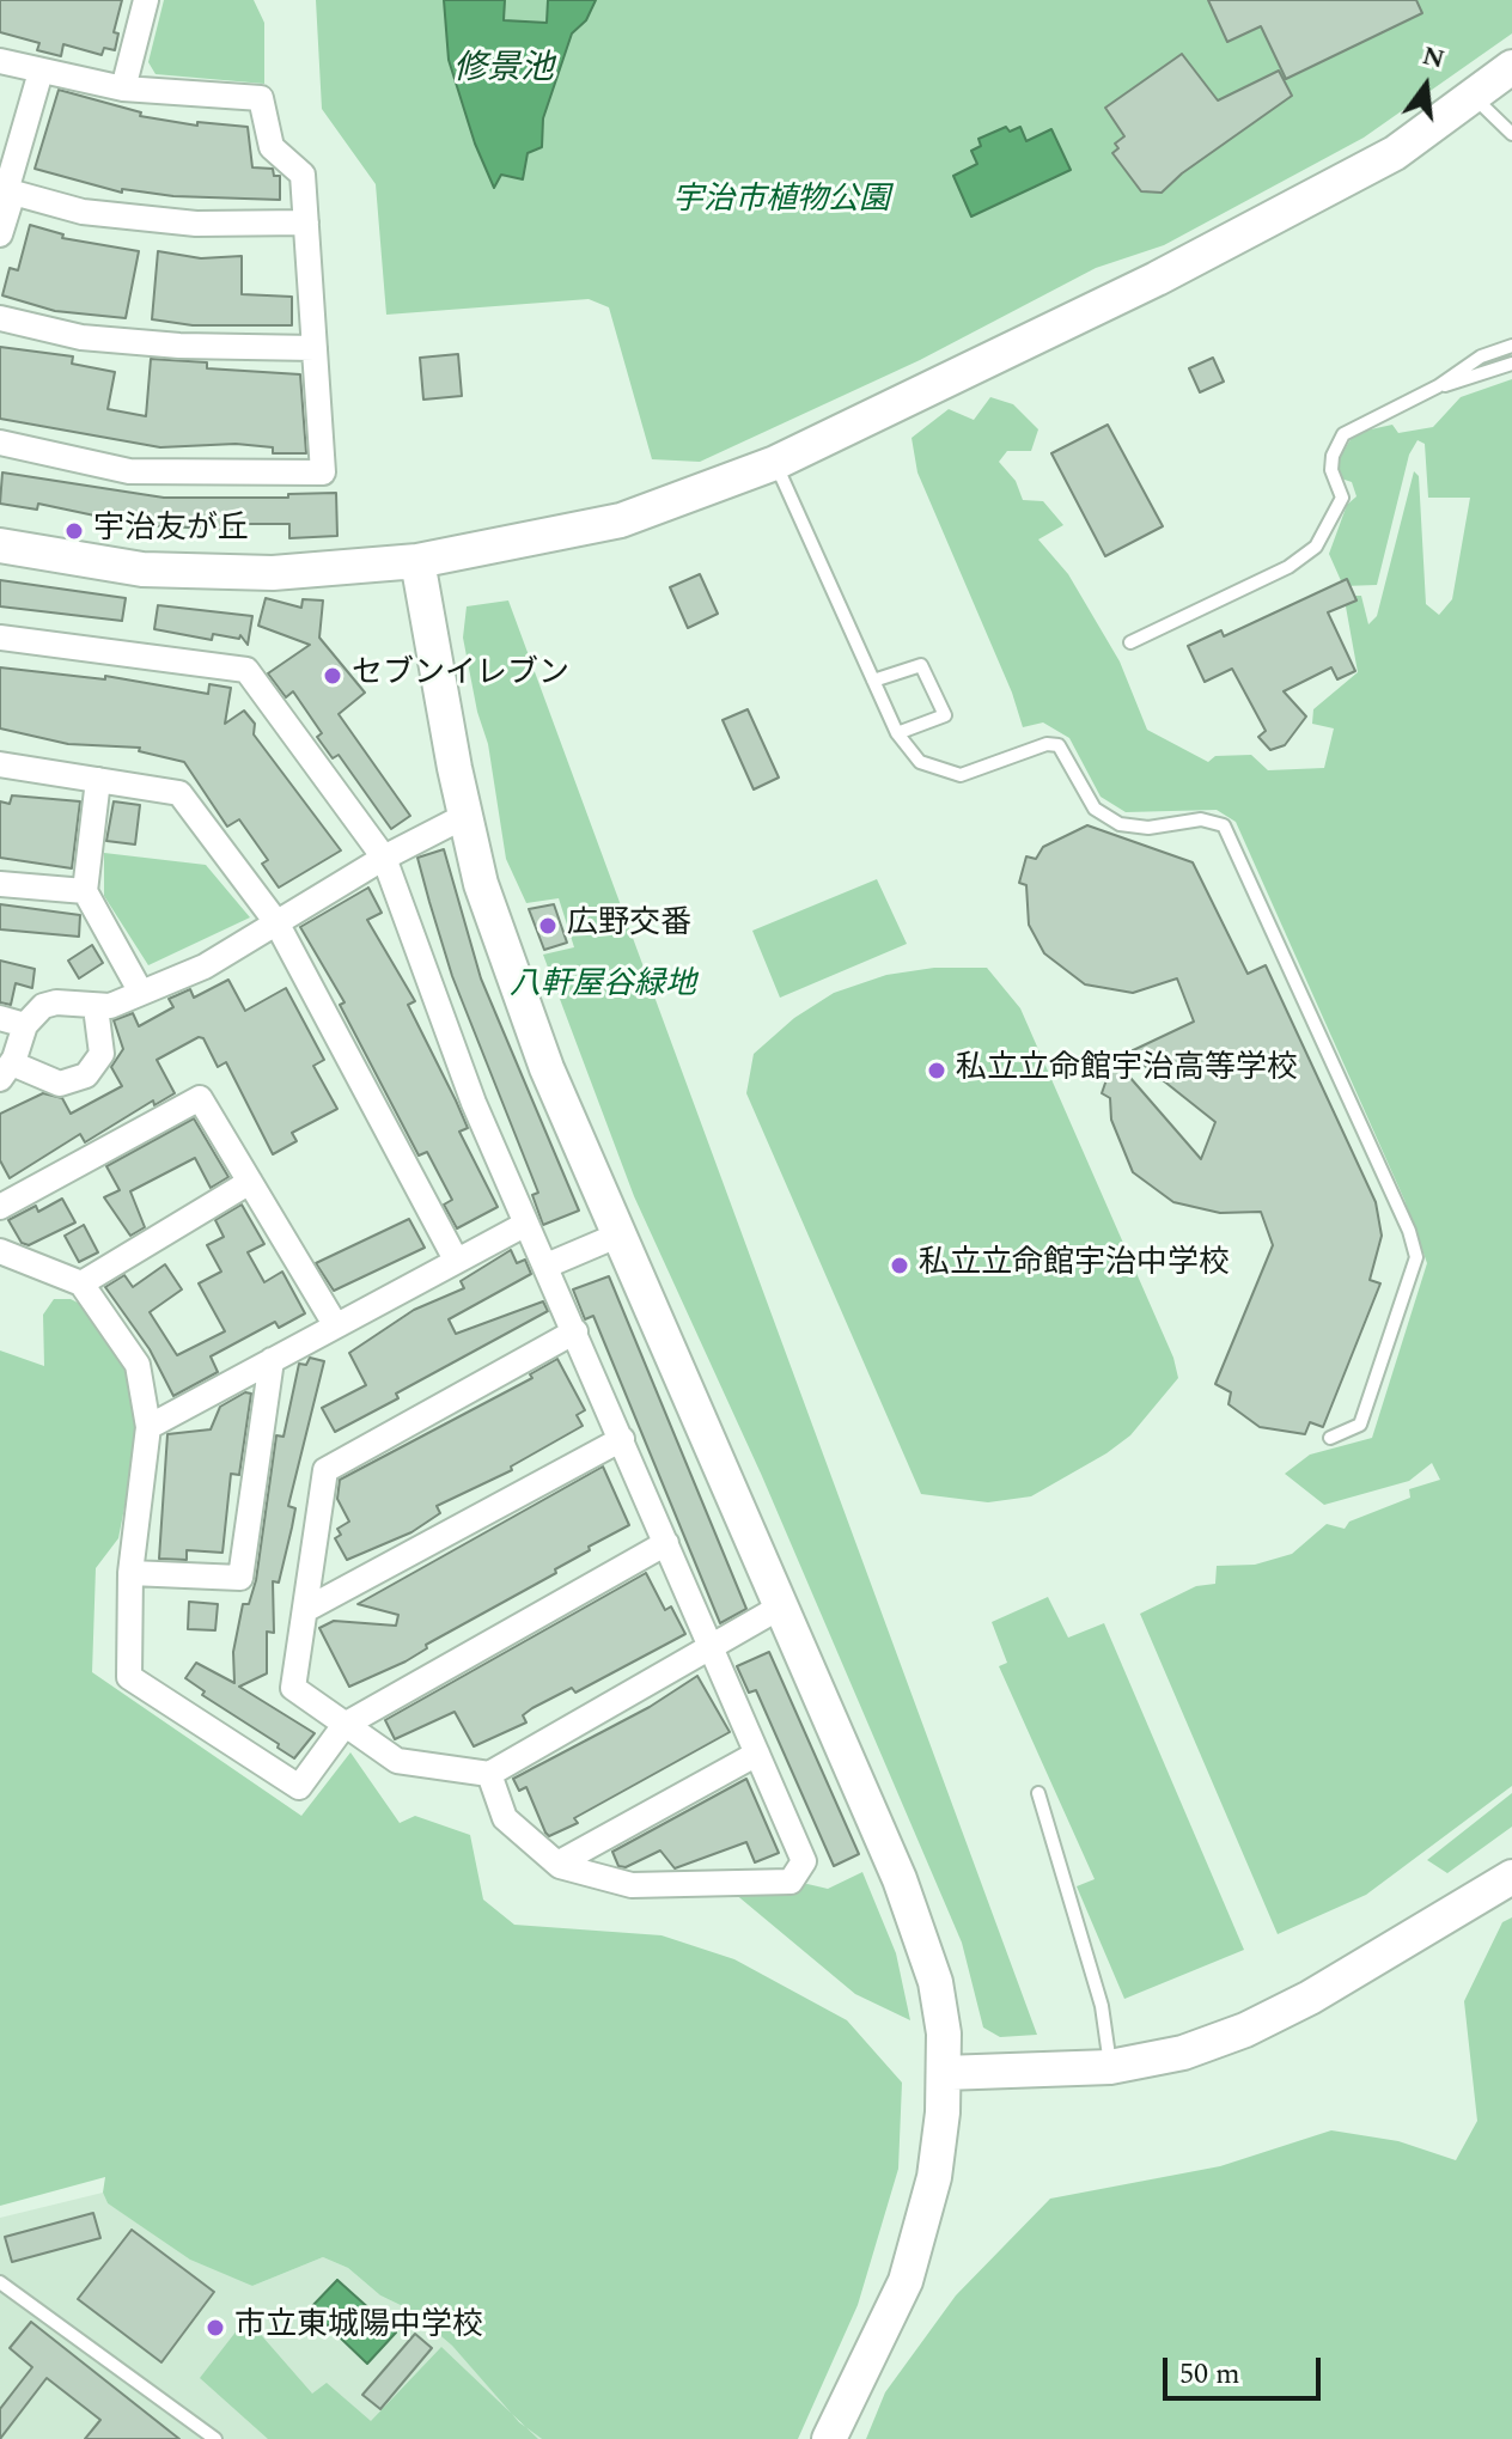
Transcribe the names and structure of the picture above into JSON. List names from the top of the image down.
{
  "water": ["修景池"],
  "parks": ["宇治市植物公園", "八軒屋谷緑地"],
  "places": [
    "宇治友が丘",
    "セブンイレブン",
    "広野交番",
    "私立立命館宇治高等学校",
    "私立立命館宇治中学校",
    "市立東城陽中学校"
  ],
  "scale_bar": "50 m",
  "north": "top"
}
